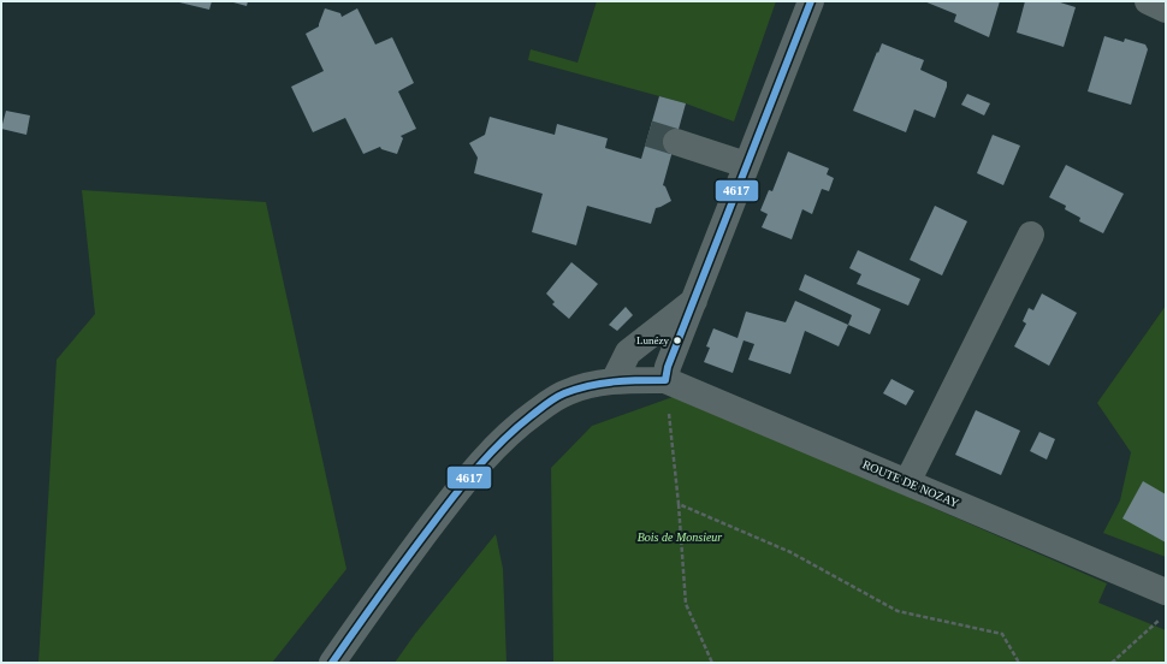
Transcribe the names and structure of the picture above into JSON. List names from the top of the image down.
{
  "streets": {
    "street": ["ROUTE DE NOZAY"]
  },
  "parks": ["Bois de Monsieur"],
  "places": ["Lunézy"],
  "lines": ["transit line 4617"]
}
